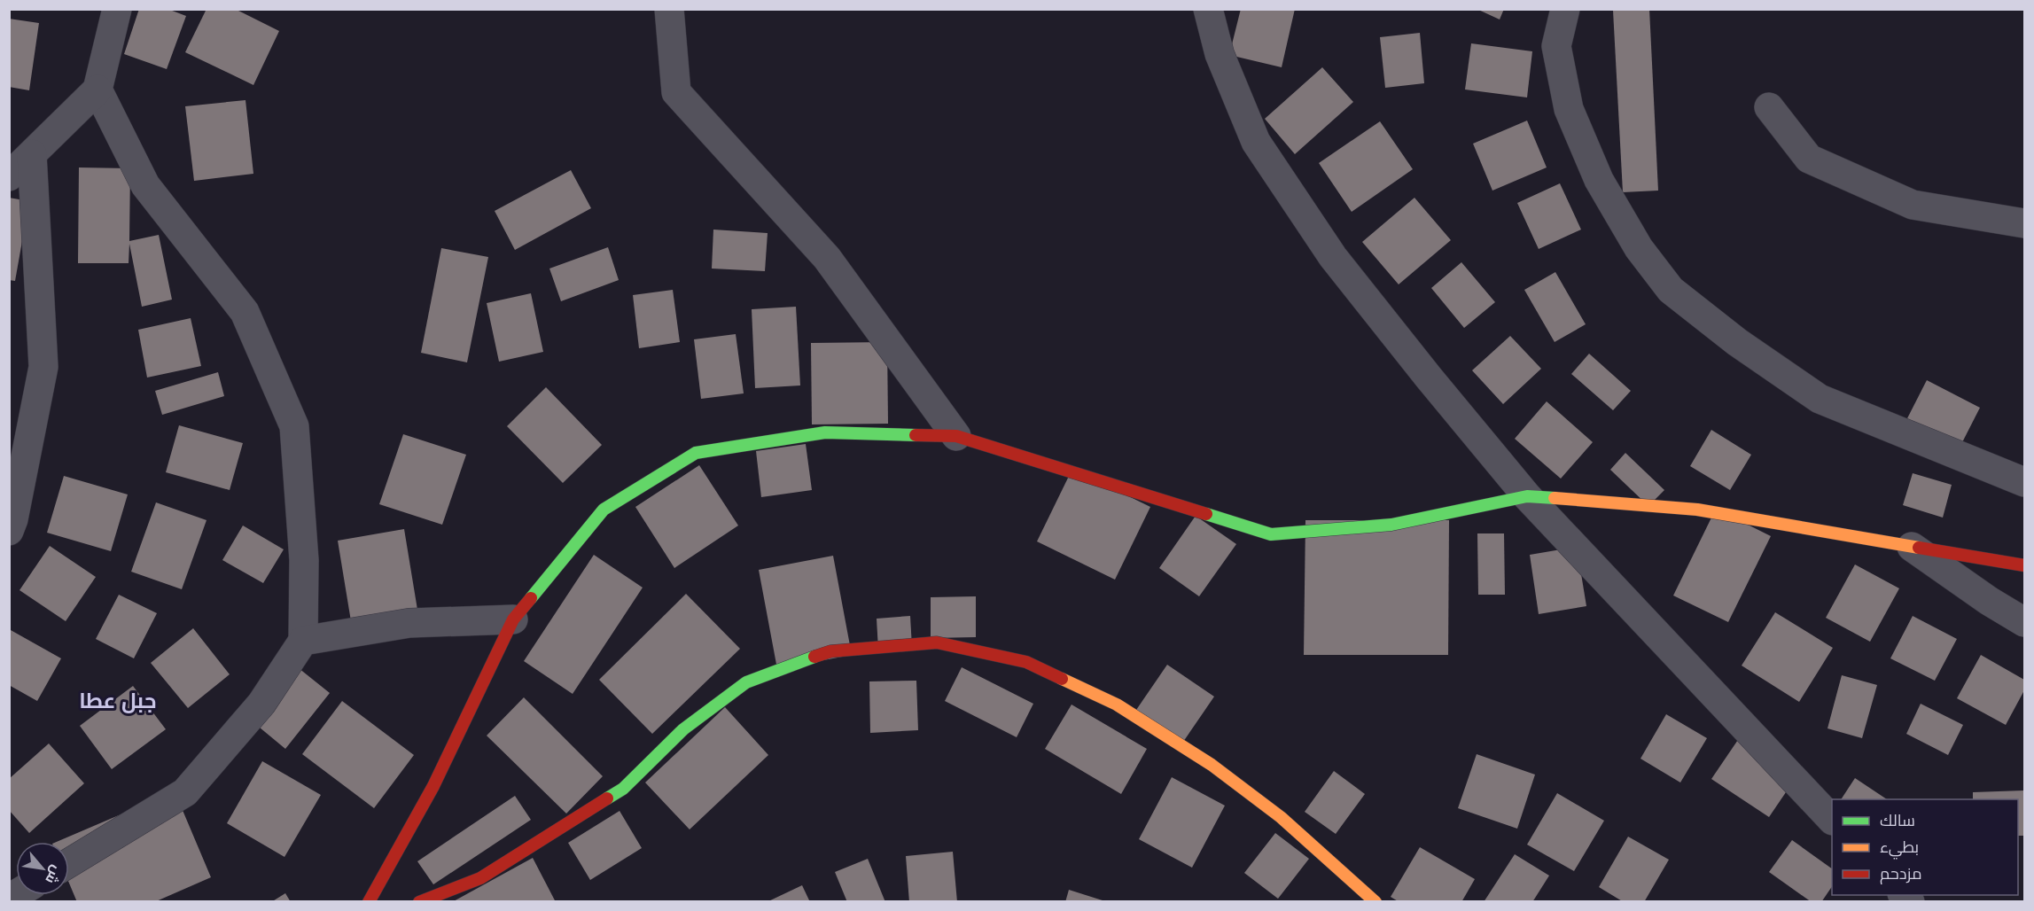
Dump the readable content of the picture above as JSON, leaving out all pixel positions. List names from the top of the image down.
{
  "districts": ["جبل عطا"],
  "legend": ["سالك", "بطيء", "مزدحم"],
  "north": "bottom right"
}
